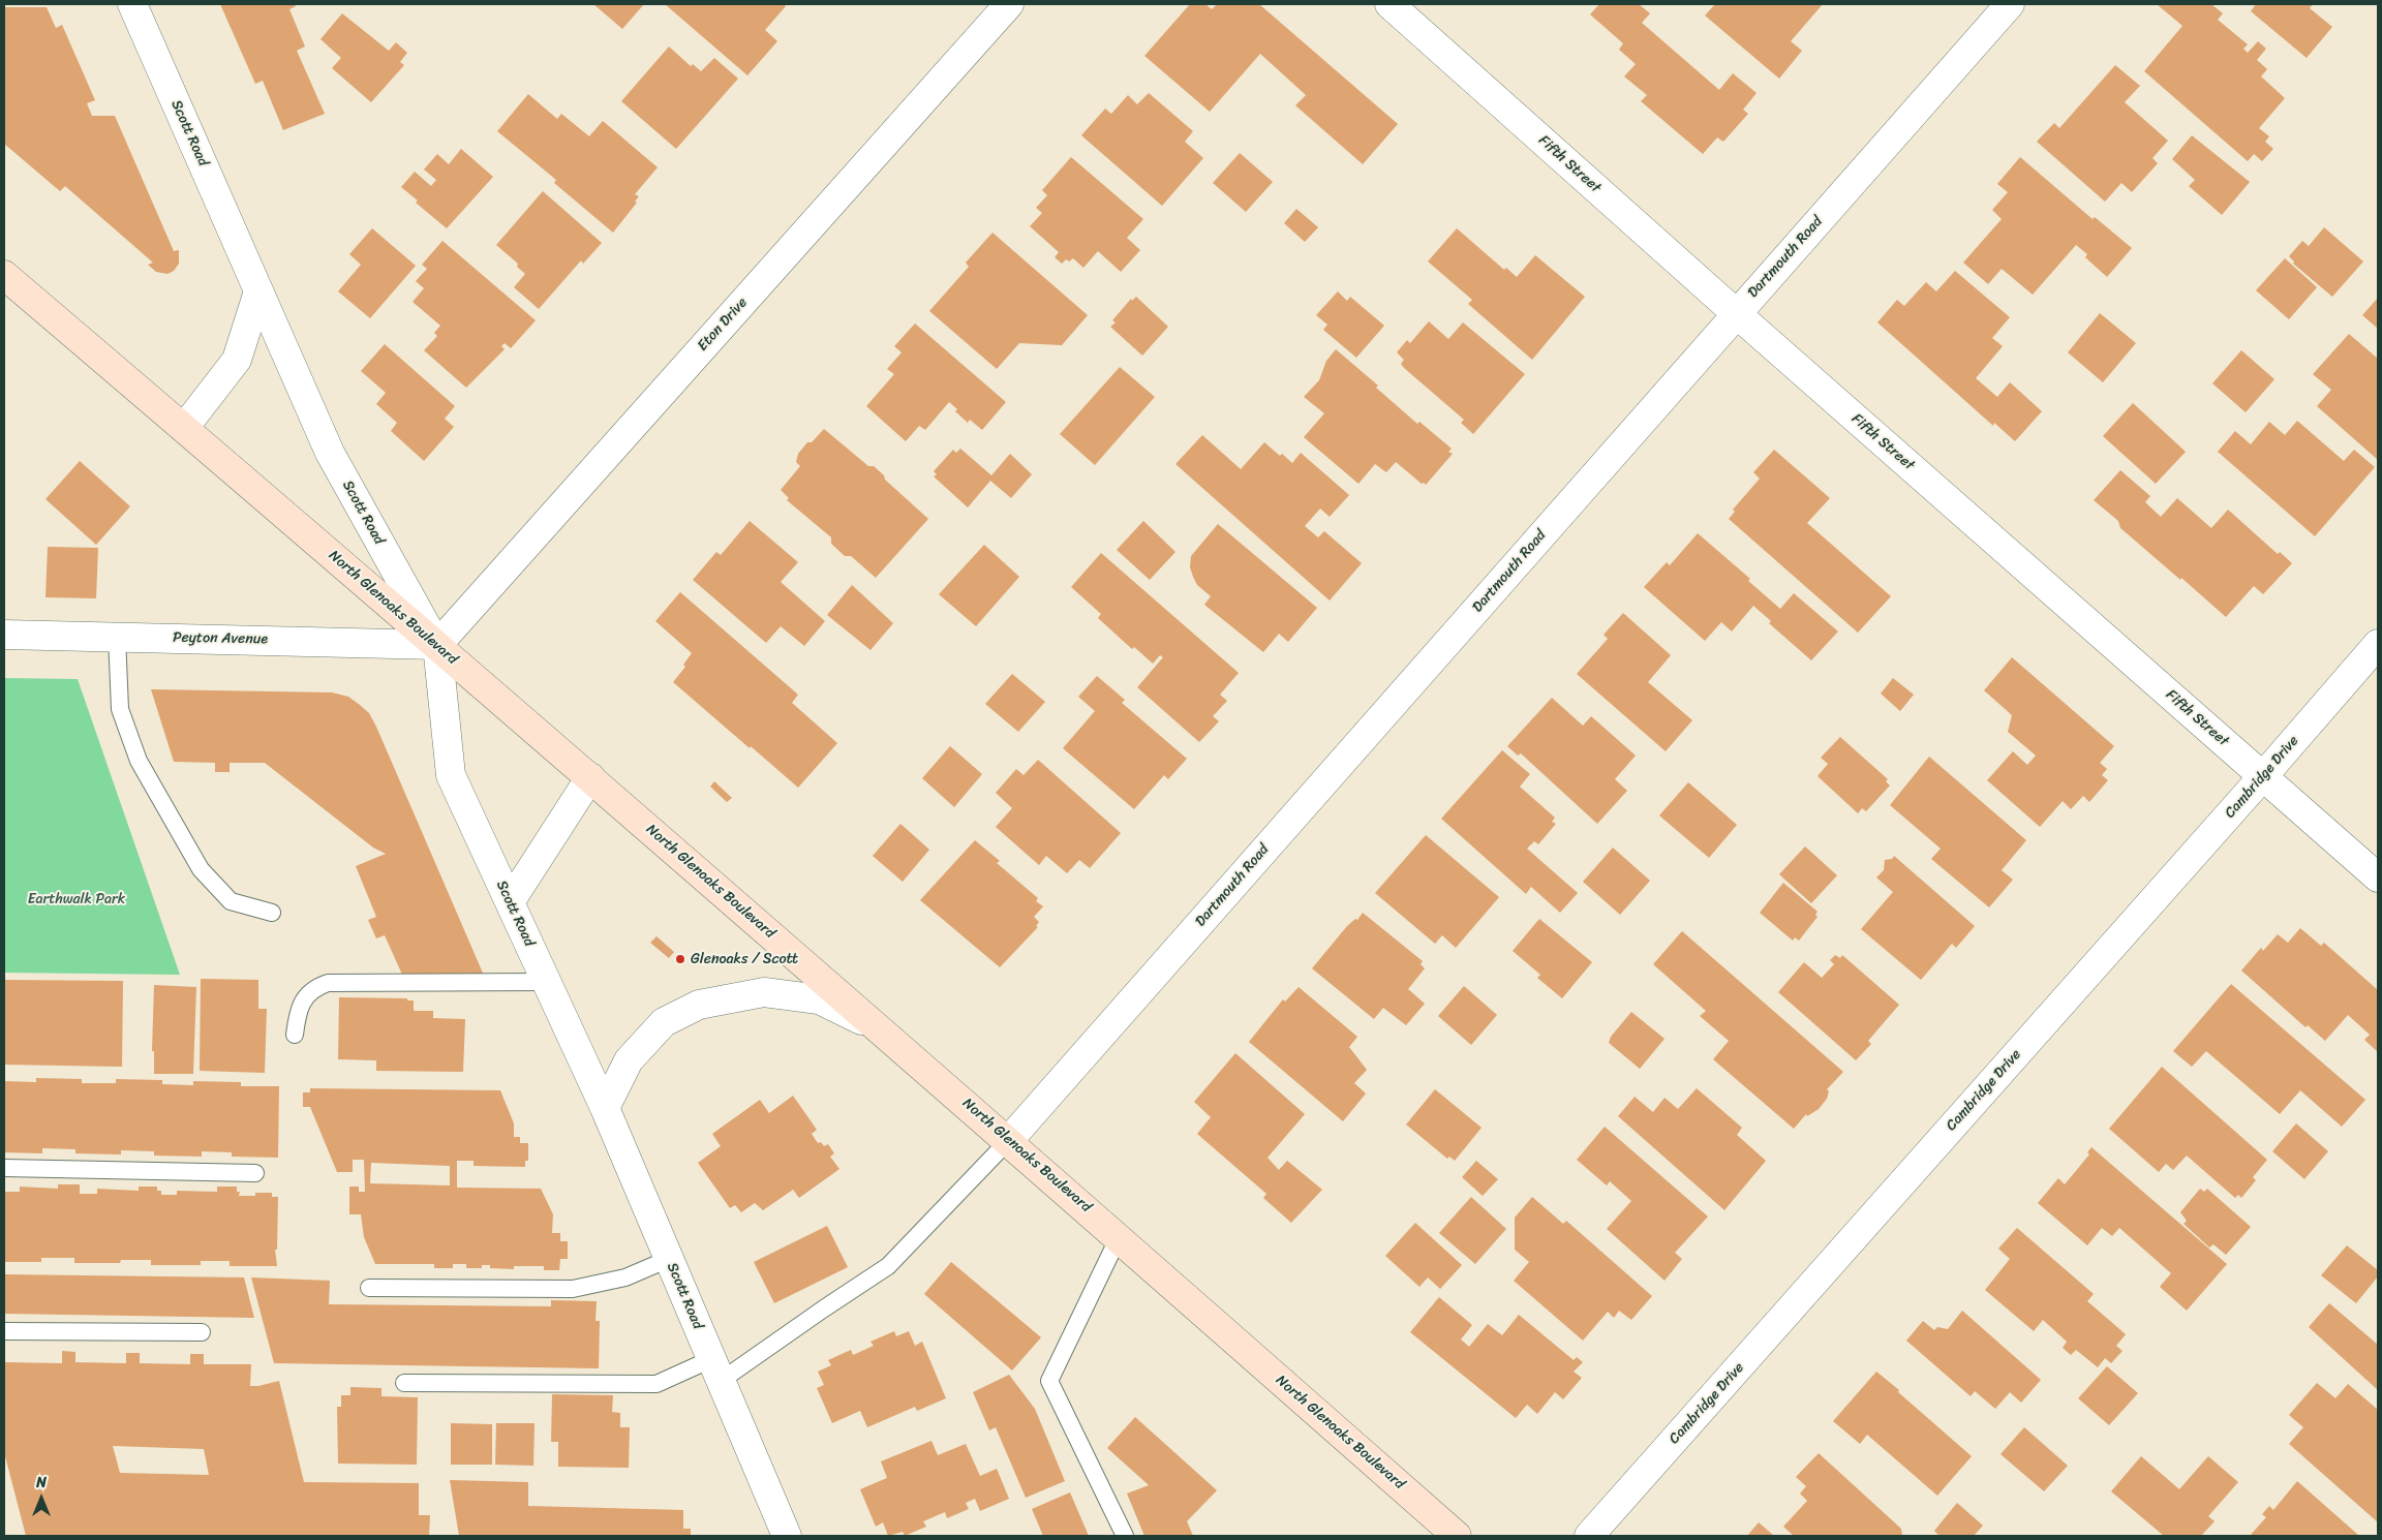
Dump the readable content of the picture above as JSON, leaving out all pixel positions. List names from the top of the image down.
{
  "streets": {
    "main road": ["North Glenoaks Boulevard"],
    "street": [
      "Scott Road",
      "Fifth Street",
      "Dartmouth Road",
      "Eton Drive",
      "Peyton Avenue",
      "Cambridge Drive"
    ]
  },
  "crossings": [
    ["Scott Road", "Eton Drive"],
    ["Scott Road", "North Glenoaks Boulevard"],
    ["Scott Road", "Peyton Avenue"],
    ["Fifth Street", "Dartmouth Road"],
    ["Fifth Street", "Cambridge Drive"],
    ["Dartmouth Road", "North Glenoaks Boulevard"],
    ["Eton Drive", "North Glenoaks Boulevard"],
    ["Eton Drive", "Peyton Avenue"],
    ["North Glenoaks Boulevard", "Peyton Avenue"]
  ],
  "parks": ["Earthwalk Park"],
  "places": ["Glenoaks / Scott"],
  "north": "top"
}
